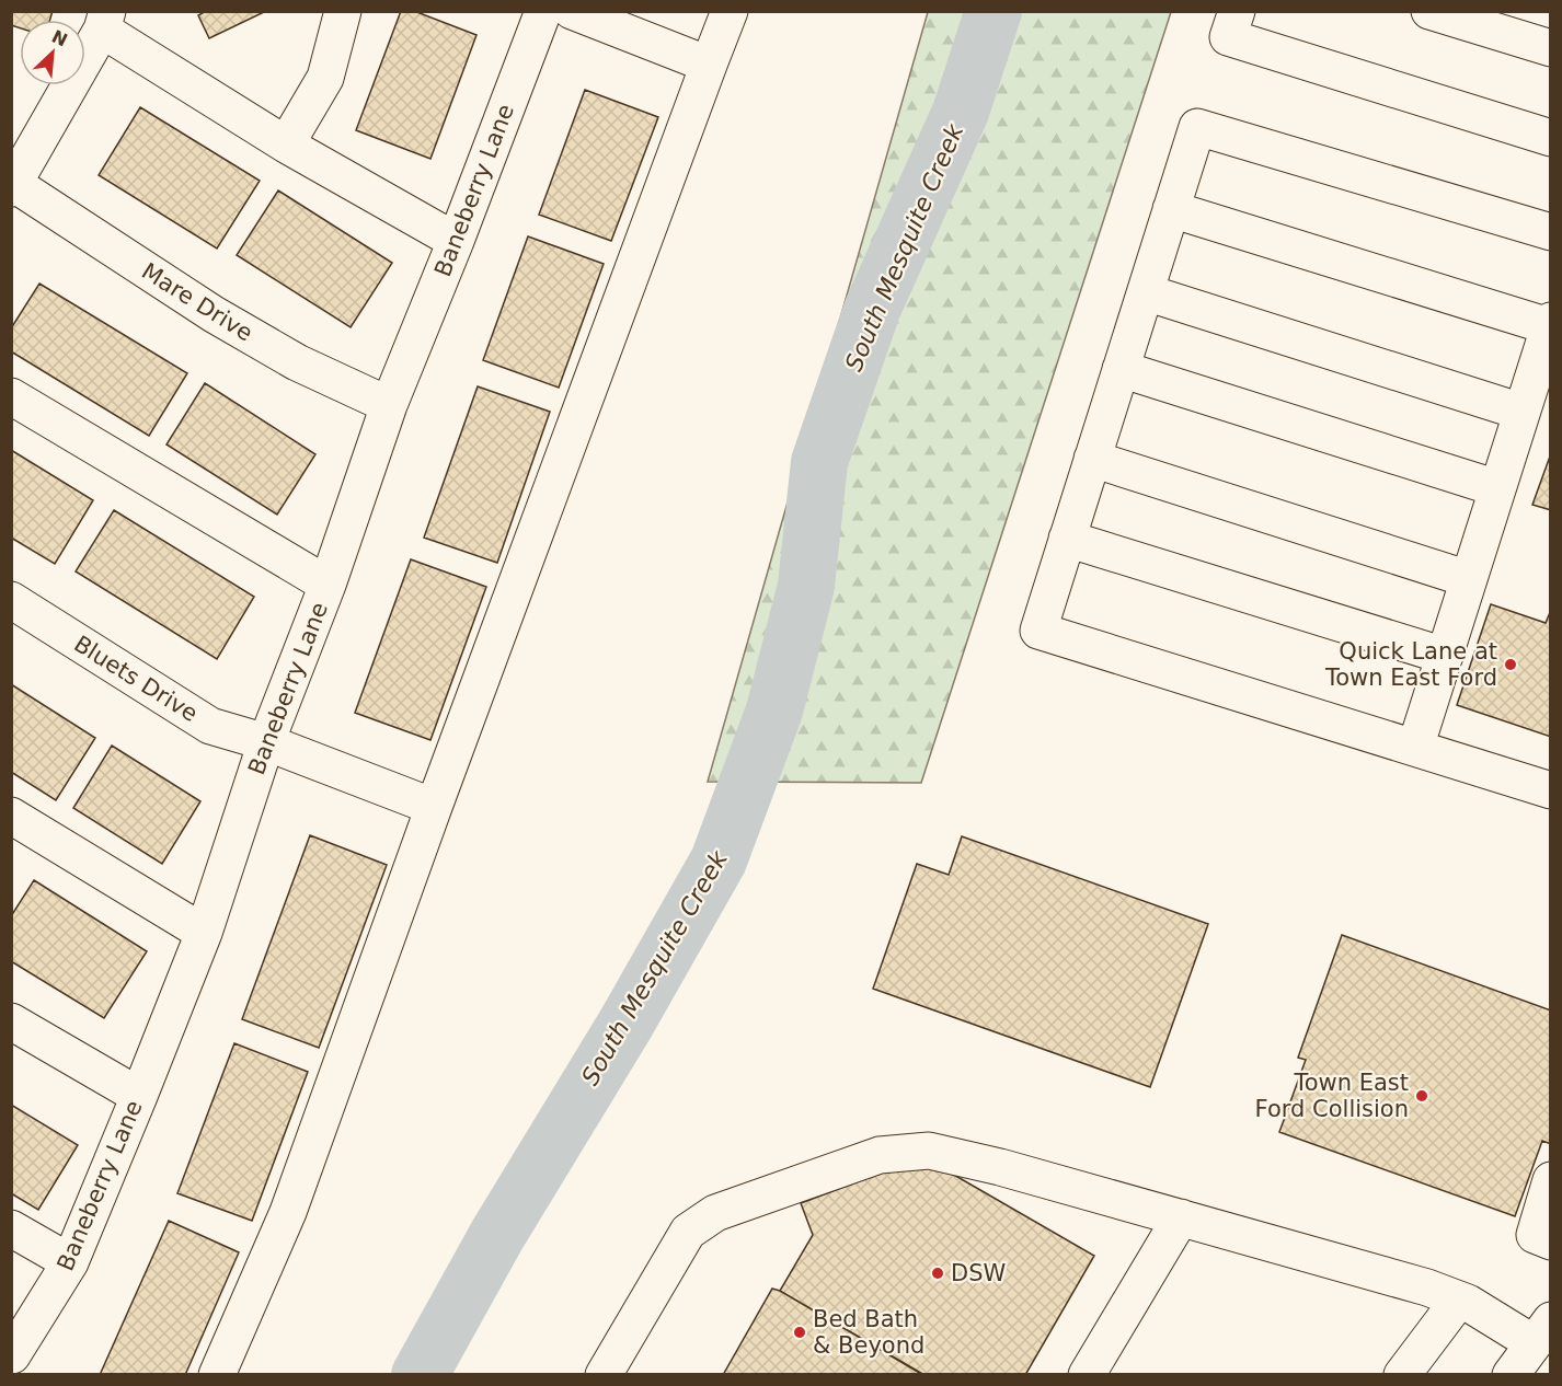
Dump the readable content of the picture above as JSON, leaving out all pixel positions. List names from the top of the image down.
{
  "streets": {
    "street": ["Baneberry Lane", "Mare Drive", "Bluets Drive"]
  },
  "crossings": [
    ["Baneberry Lane", "Mare Drive"],
    ["Baneberry Lane", "Bluets Drive"]
  ],
  "water": ["South Mesquite Creek"],
  "places": [
    "Quick Lane at Town East Ford",
    "Town East Ford Collision",
    "DSW",
    "Bed Bath & Beyond"
  ],
  "north": "top right"
}
